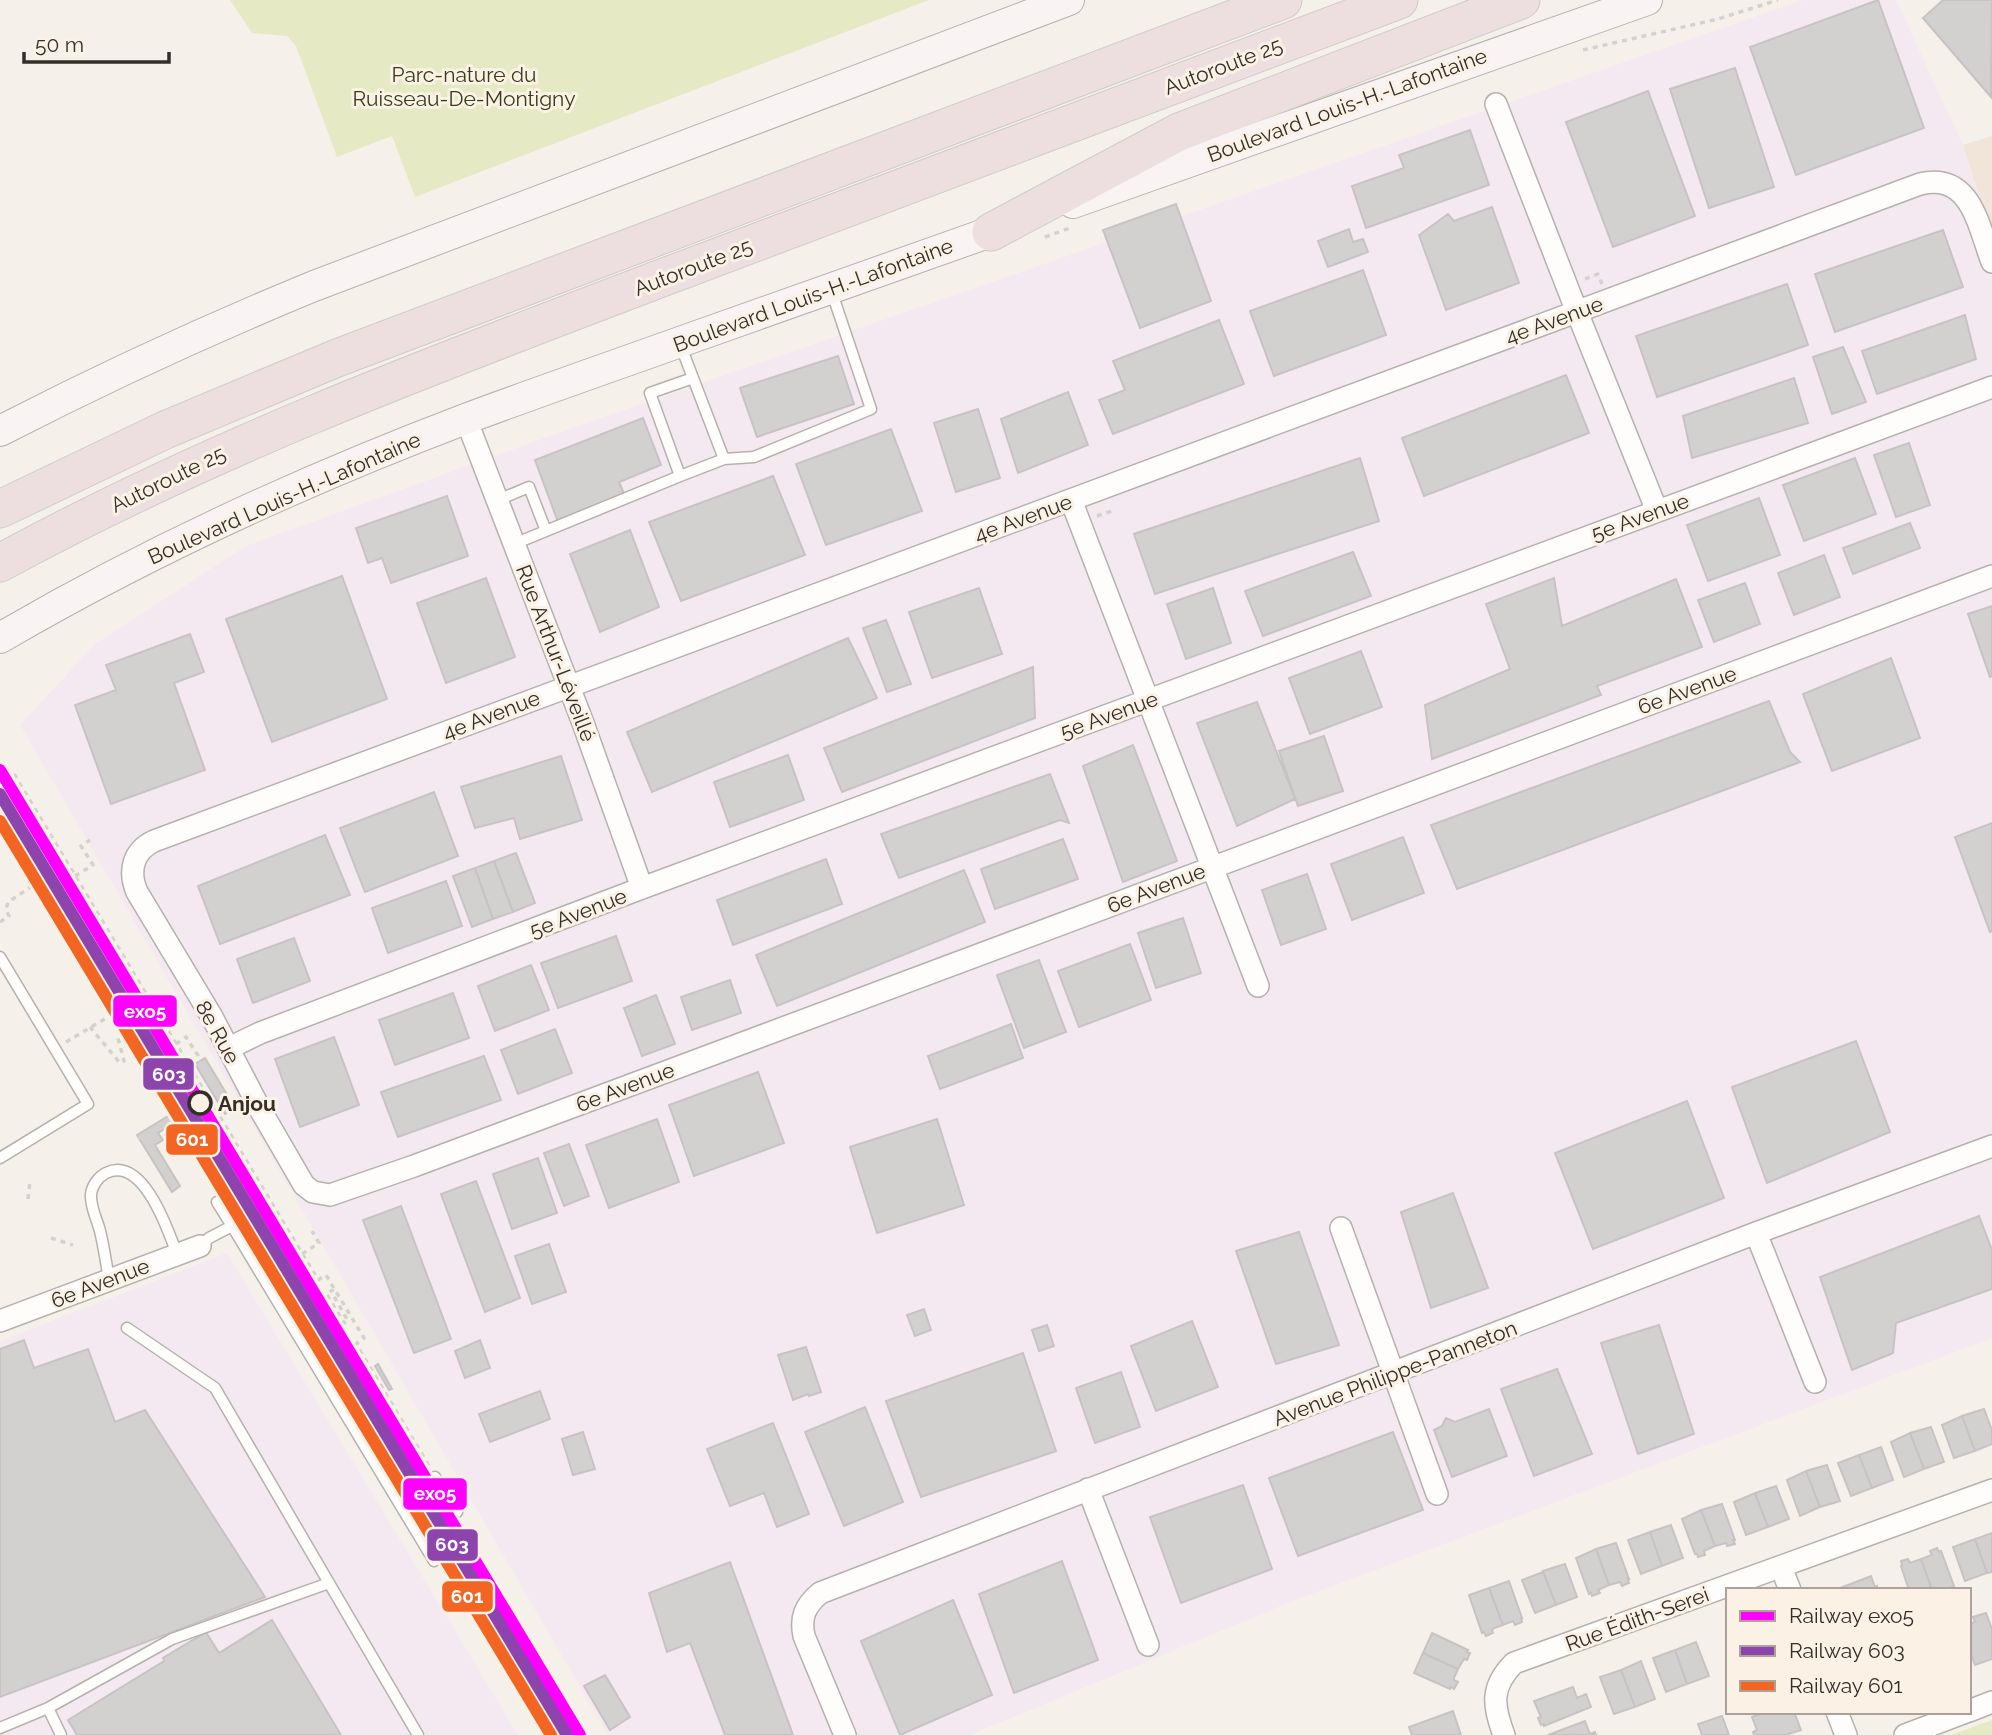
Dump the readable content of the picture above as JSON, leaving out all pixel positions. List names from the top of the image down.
{
  "streets": {
    "highway": ["Autoroute 25"],
    "main road": ["Boulevard Louis-H.-Lafontaine"],
    "street": [
      "4e Avenue",
      "5e Avenue",
      "Rue Arthur-Léveillé",
      "6e Avenue",
      "8e Rue",
      "Avenue Philippe-Panneton",
      "Rue Édith-Serei"
    ]
  },
  "crossings": [
    ["Boulevard Louis-H.-Lafontaine", "Rue Arthur-Léveillé"],
    ["4e Avenue", "Rue Arthur-Léveillé"],
    ["4e Avenue", "8e Rue"],
    ["5e Avenue", "Rue Arthur-Léveillé"],
    ["5e Avenue", "8e Rue"],
    ["6e Avenue", "8e Rue"]
  ],
  "parks": ["Parc-nature du Ruisseau-De-Montigny"],
  "places": ["Anjou"],
  "lines": ["rail line exo5", "rail line 603", "rail line 601"],
  "legend": ["Railway exo5", "Railway 603", "Railway 601"],
  "scale_bar": "50 m"
}
